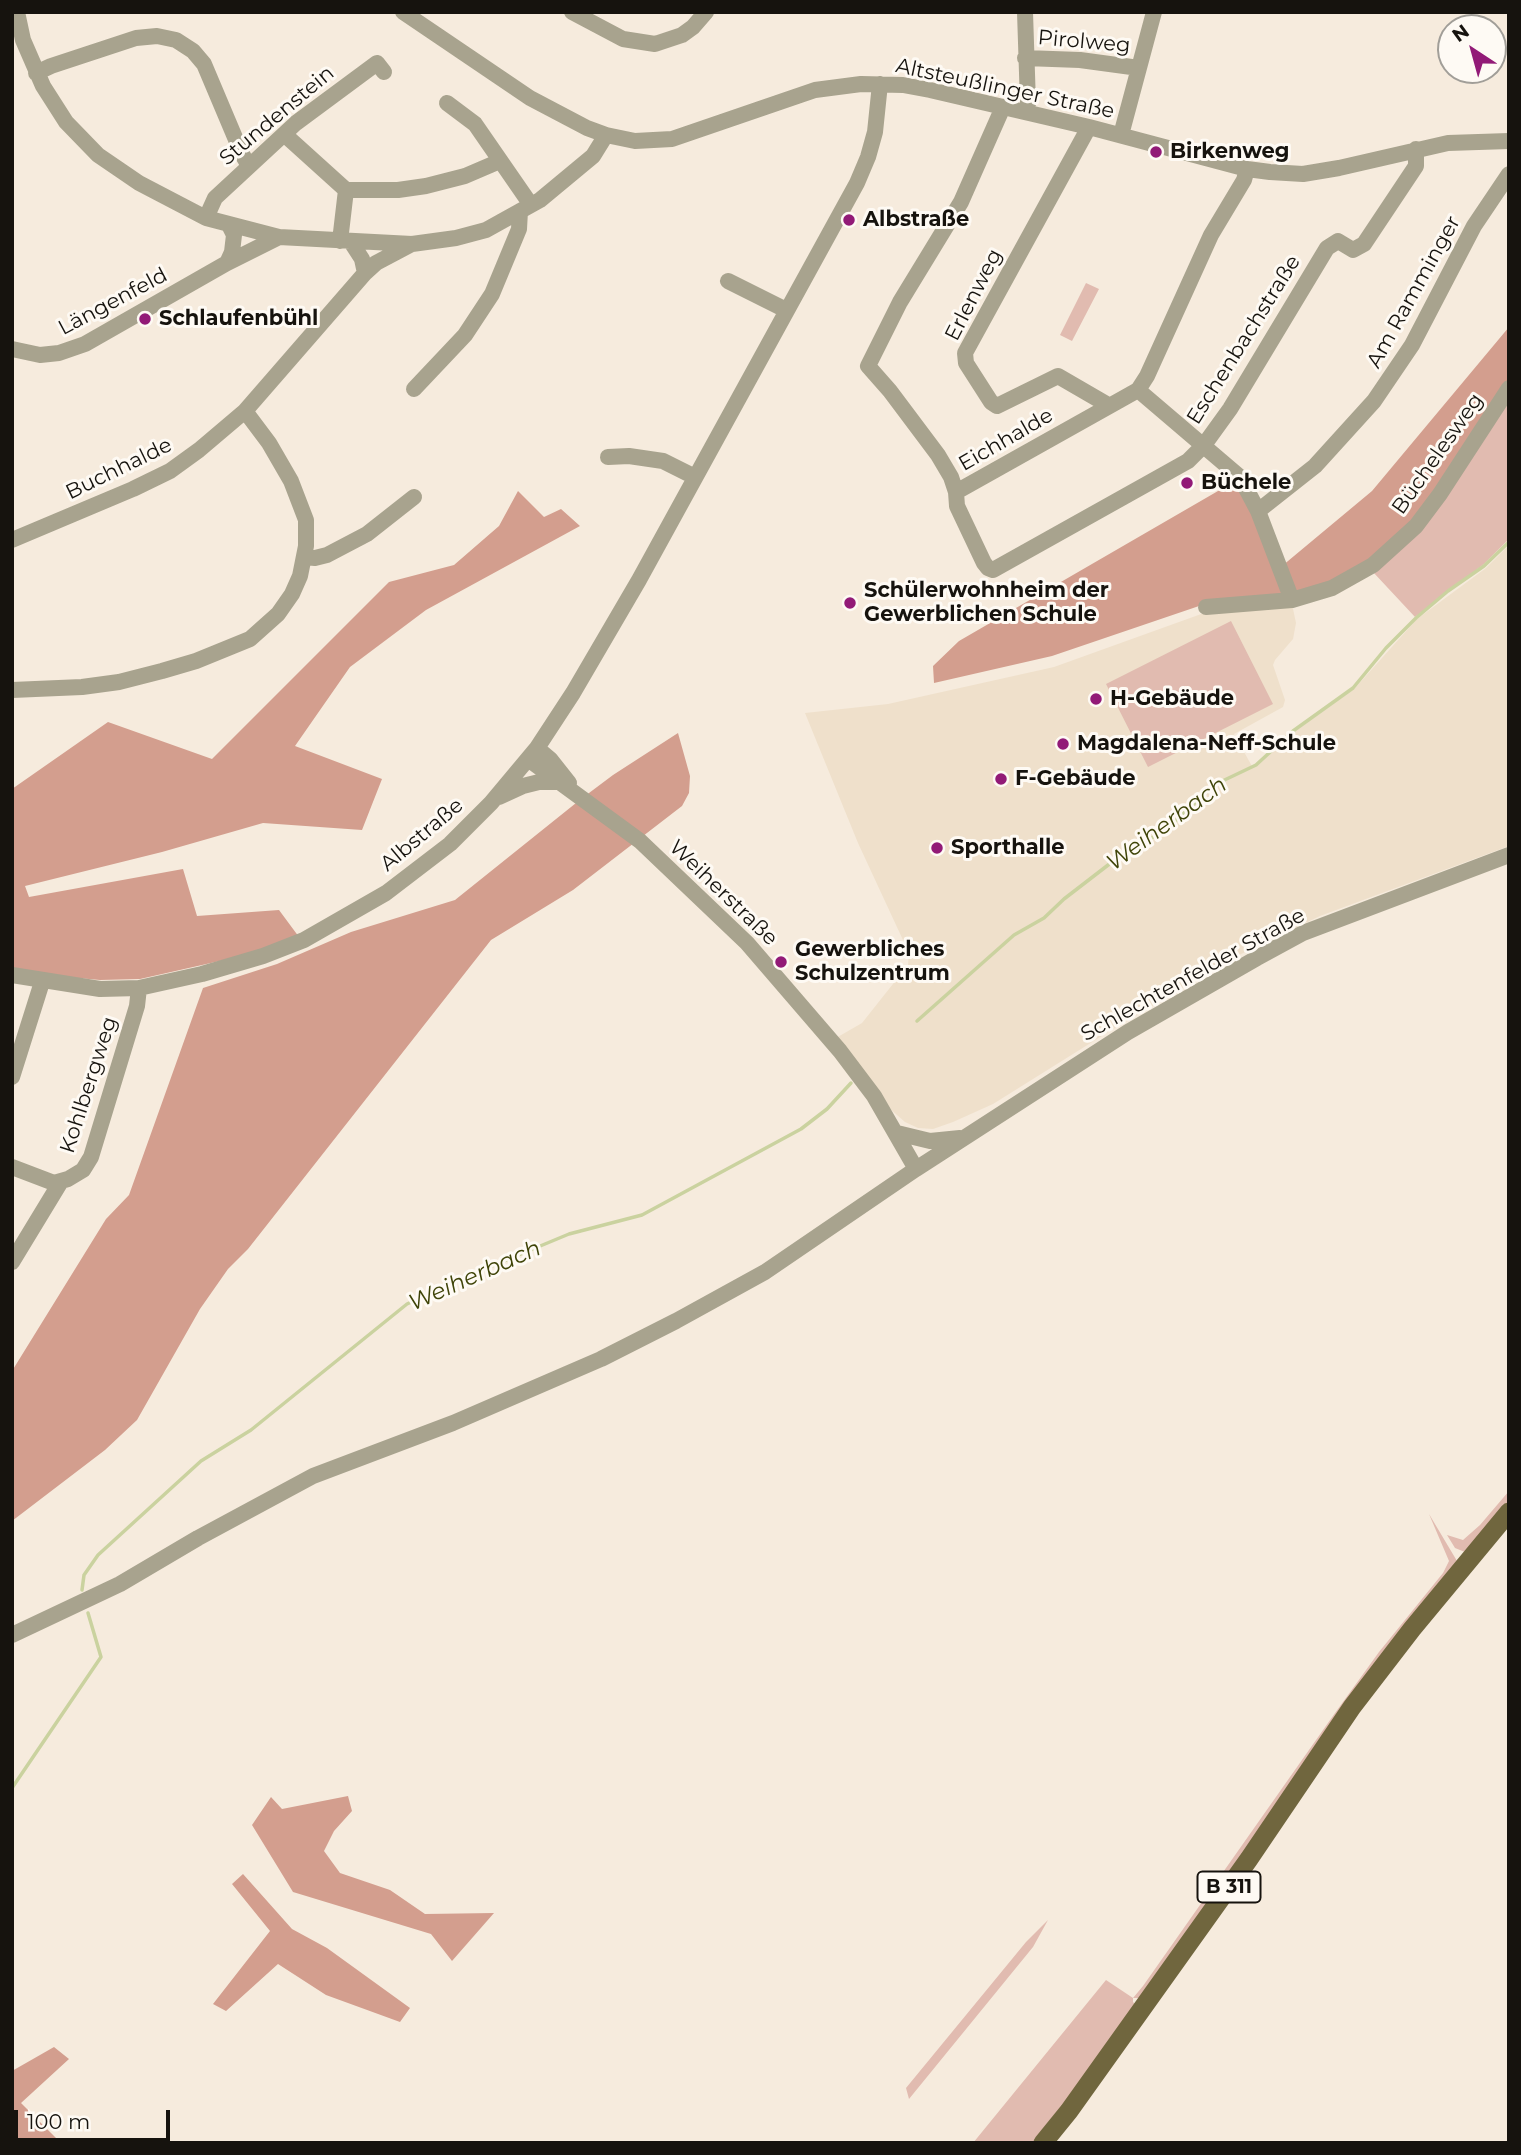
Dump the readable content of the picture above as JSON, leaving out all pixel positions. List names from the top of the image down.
{
  "streets": {
    "main road": ["B 311"],
    "street": [
      "Pirolweg",
      "Altsteußlinger Straße",
      "Stundenstein",
      "Am Ramminger",
      "Erlenweg",
      "Längenfeld",
      "Eschenbachstraße",
      "Eichhalde",
      "Büchelesweg",
      "Buchhalde",
      "Albstraße",
      "Weiherstraße",
      "Schlechtenfelder Straße",
      "Kohlbergweg"
    ]
  },
  "crossings": [
    ["Altsteußlinger Straße", "Erlenweg"],
    ["Altsteußlinger Straße", "Eschenbachstraße"],
    ["Altsteußlinger Straße", "Eichhalde"],
    ["Altsteußlinger Straße", "Albstraße"],
    ["Erlenweg", "Eichhalde"],
    ["Eschenbachstraße", "Eichhalde"],
    ["Albstraße", "Weiherstraße"],
    ["Albstraße", "Kohlbergweg"],
    ["Weiherstraße", "Schlechtenfelder Straße"]
  ],
  "water": ["Weiherbach"],
  "places": [
    "Birkenweg",
    "Albstraße",
    "Schlaufenbühl",
    "Büchele",
    "Schülerwohnheim der Gewerblichen Schule",
    "H-Gebäude",
    "Magdalena-Neff-Schule",
    "F-Gebäude",
    "Sporthalle",
    "Gewerbliches Schulzentrum"
  ],
  "scale_bar": "100 m",
  "north": "top left"
}
